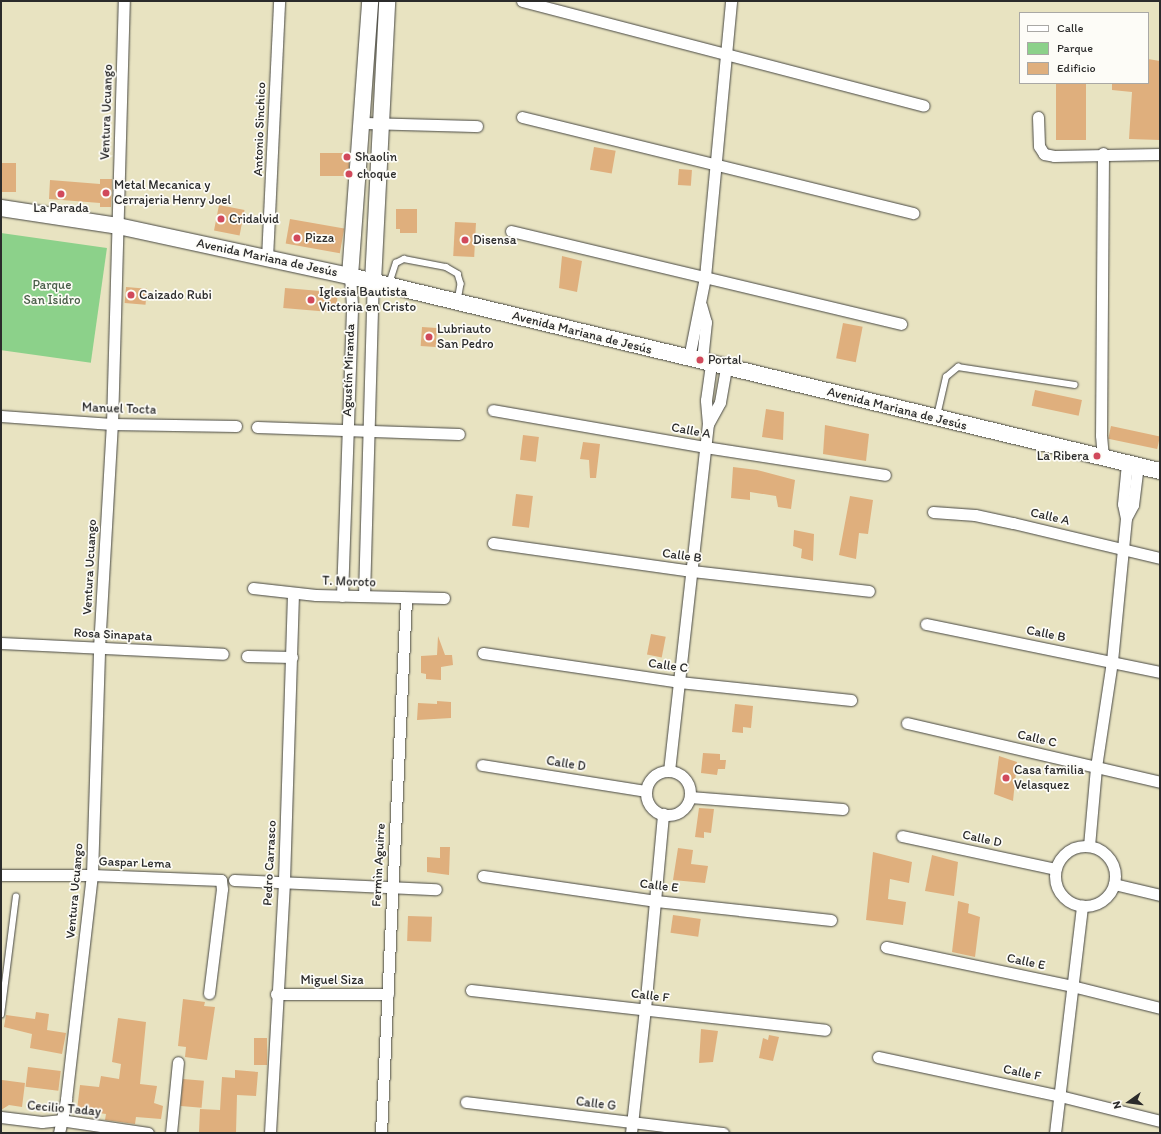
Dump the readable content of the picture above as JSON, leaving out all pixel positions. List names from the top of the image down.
{
  "streets": {
    "street": [
      "Ventura Ucuango",
      "Antonio Sinchico",
      "Avenida Mariana de Jesús",
      "Agustín Miranda",
      "Manuel Tocta",
      "Calle A",
      "Calle B",
      "T. Moroto",
      "Rosa Sinapata",
      "Calle C",
      "Calle D",
      "Gaspar Lema",
      "Pedro Carrasco",
      "Fermìn Aguirre",
      "Calle E",
      "Miguel Siza",
      "Calle F",
      "Calle G",
      "Cecilio Taday"
    ]
  },
  "crossings": [
    ["Ventura Ucuango", "Avenida Mariana de Jesús"],
    ["Ventura Ucuango", "Manuel Tocta"],
    ["Ventura Ucuango", "Rosa Sinapata"],
    ["Ventura Ucuango", "Gaspar Lema"],
    ["Ventura Ucuango", "Cecilio Taday"],
    ["Antonio Sinchico", "Avenida Mariana de Jesús"],
    ["Avenida Mariana de Jesús", "Agustín Miranda"],
    ["Agustín Miranda", "T. Moroto"],
    ["T. Moroto", "Pedro Carrasco"],
    ["T. Moroto", "Fermìn Aguirre"],
    ["Pedro Carrasco", "Miguel Siza"],
    ["Fermìn Aguirre", "Miguel Siza"]
  ],
  "parks": ["Parque San Isidro"],
  "places": [
    "Shaolin",
    "choque",
    "Metal Mecanica y Cerrajeria Henry Joel",
    "La Parada",
    "Cridalvid",
    "Pizza",
    "Disensa",
    "Caizado Rubi",
    "Iglesia Bautista Victoria en Cristo",
    "Lubriauto San Pedro",
    "Portal",
    "La Ribera",
    "Casa familia Velasquez"
  ],
  "legend": ["Calle", "Parque", "Edificio"],
  "north": "left"
}
